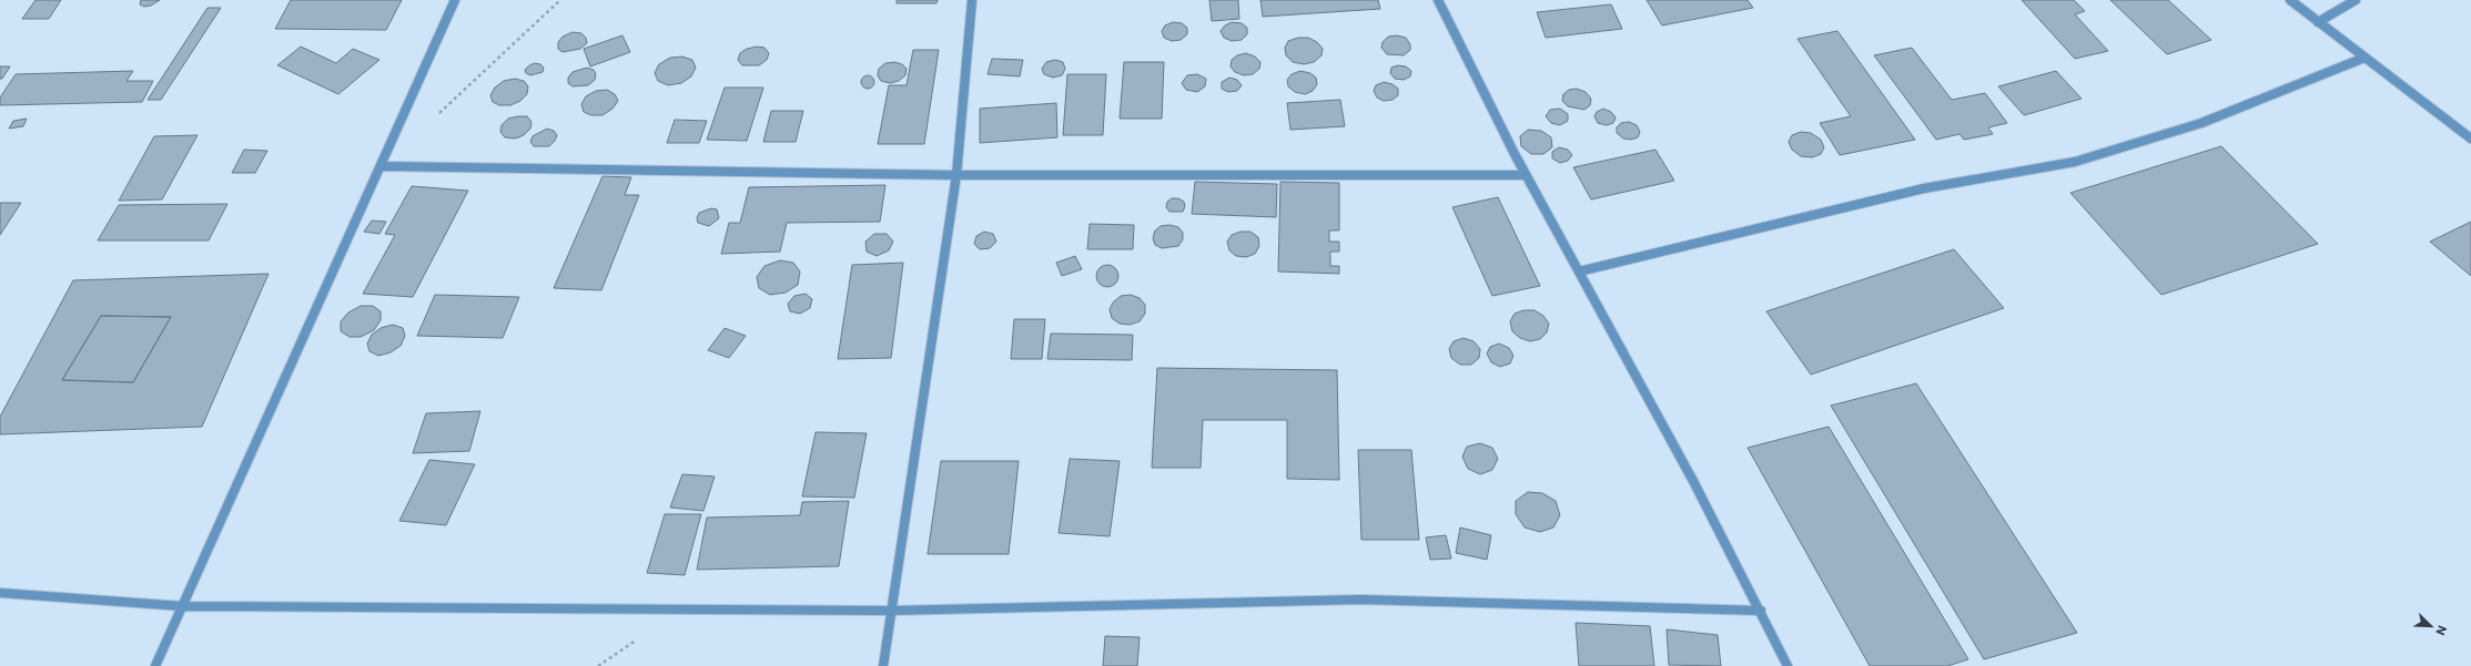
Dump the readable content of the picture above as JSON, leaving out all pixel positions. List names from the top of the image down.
{
  "north": "bottom right"
}
